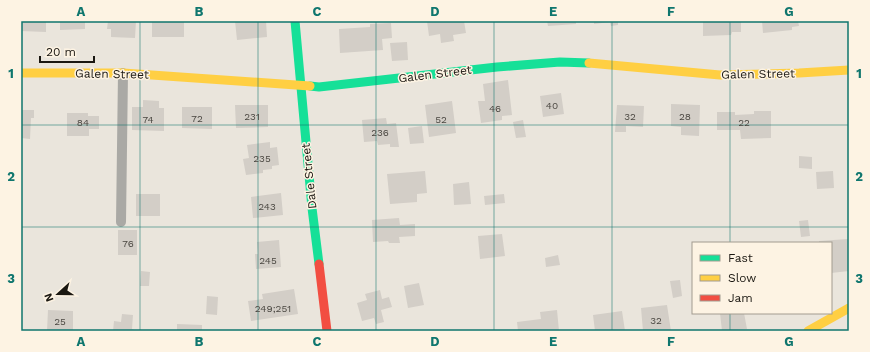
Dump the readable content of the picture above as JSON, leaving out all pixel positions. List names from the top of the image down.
{
  "streets": {
    "street": ["Galen Street", "Dale Street"]
  },
  "crossings": [
    ["Galen Street", "Dale Street"]
  ],
  "house_numbers": [
    "40",
    "46",
    "231",
    "32",
    "28",
    "72",
    "74",
    "52",
    "84",
    "22",
    "236",
    "235",
    "243",
    "76",
    "245",
    "249;251",
    "32",
    "25"
  ],
  "legend": ["Fast", "Slow", "Jam"],
  "scale_bar": "20 m",
  "north": "left",
  "grid": {
    "columns": [
      "A",
      "B",
      "C",
      "D",
      "E",
      "F",
      "G"
    ],
    "rows": ["1", "2", "3"]
  }
}
